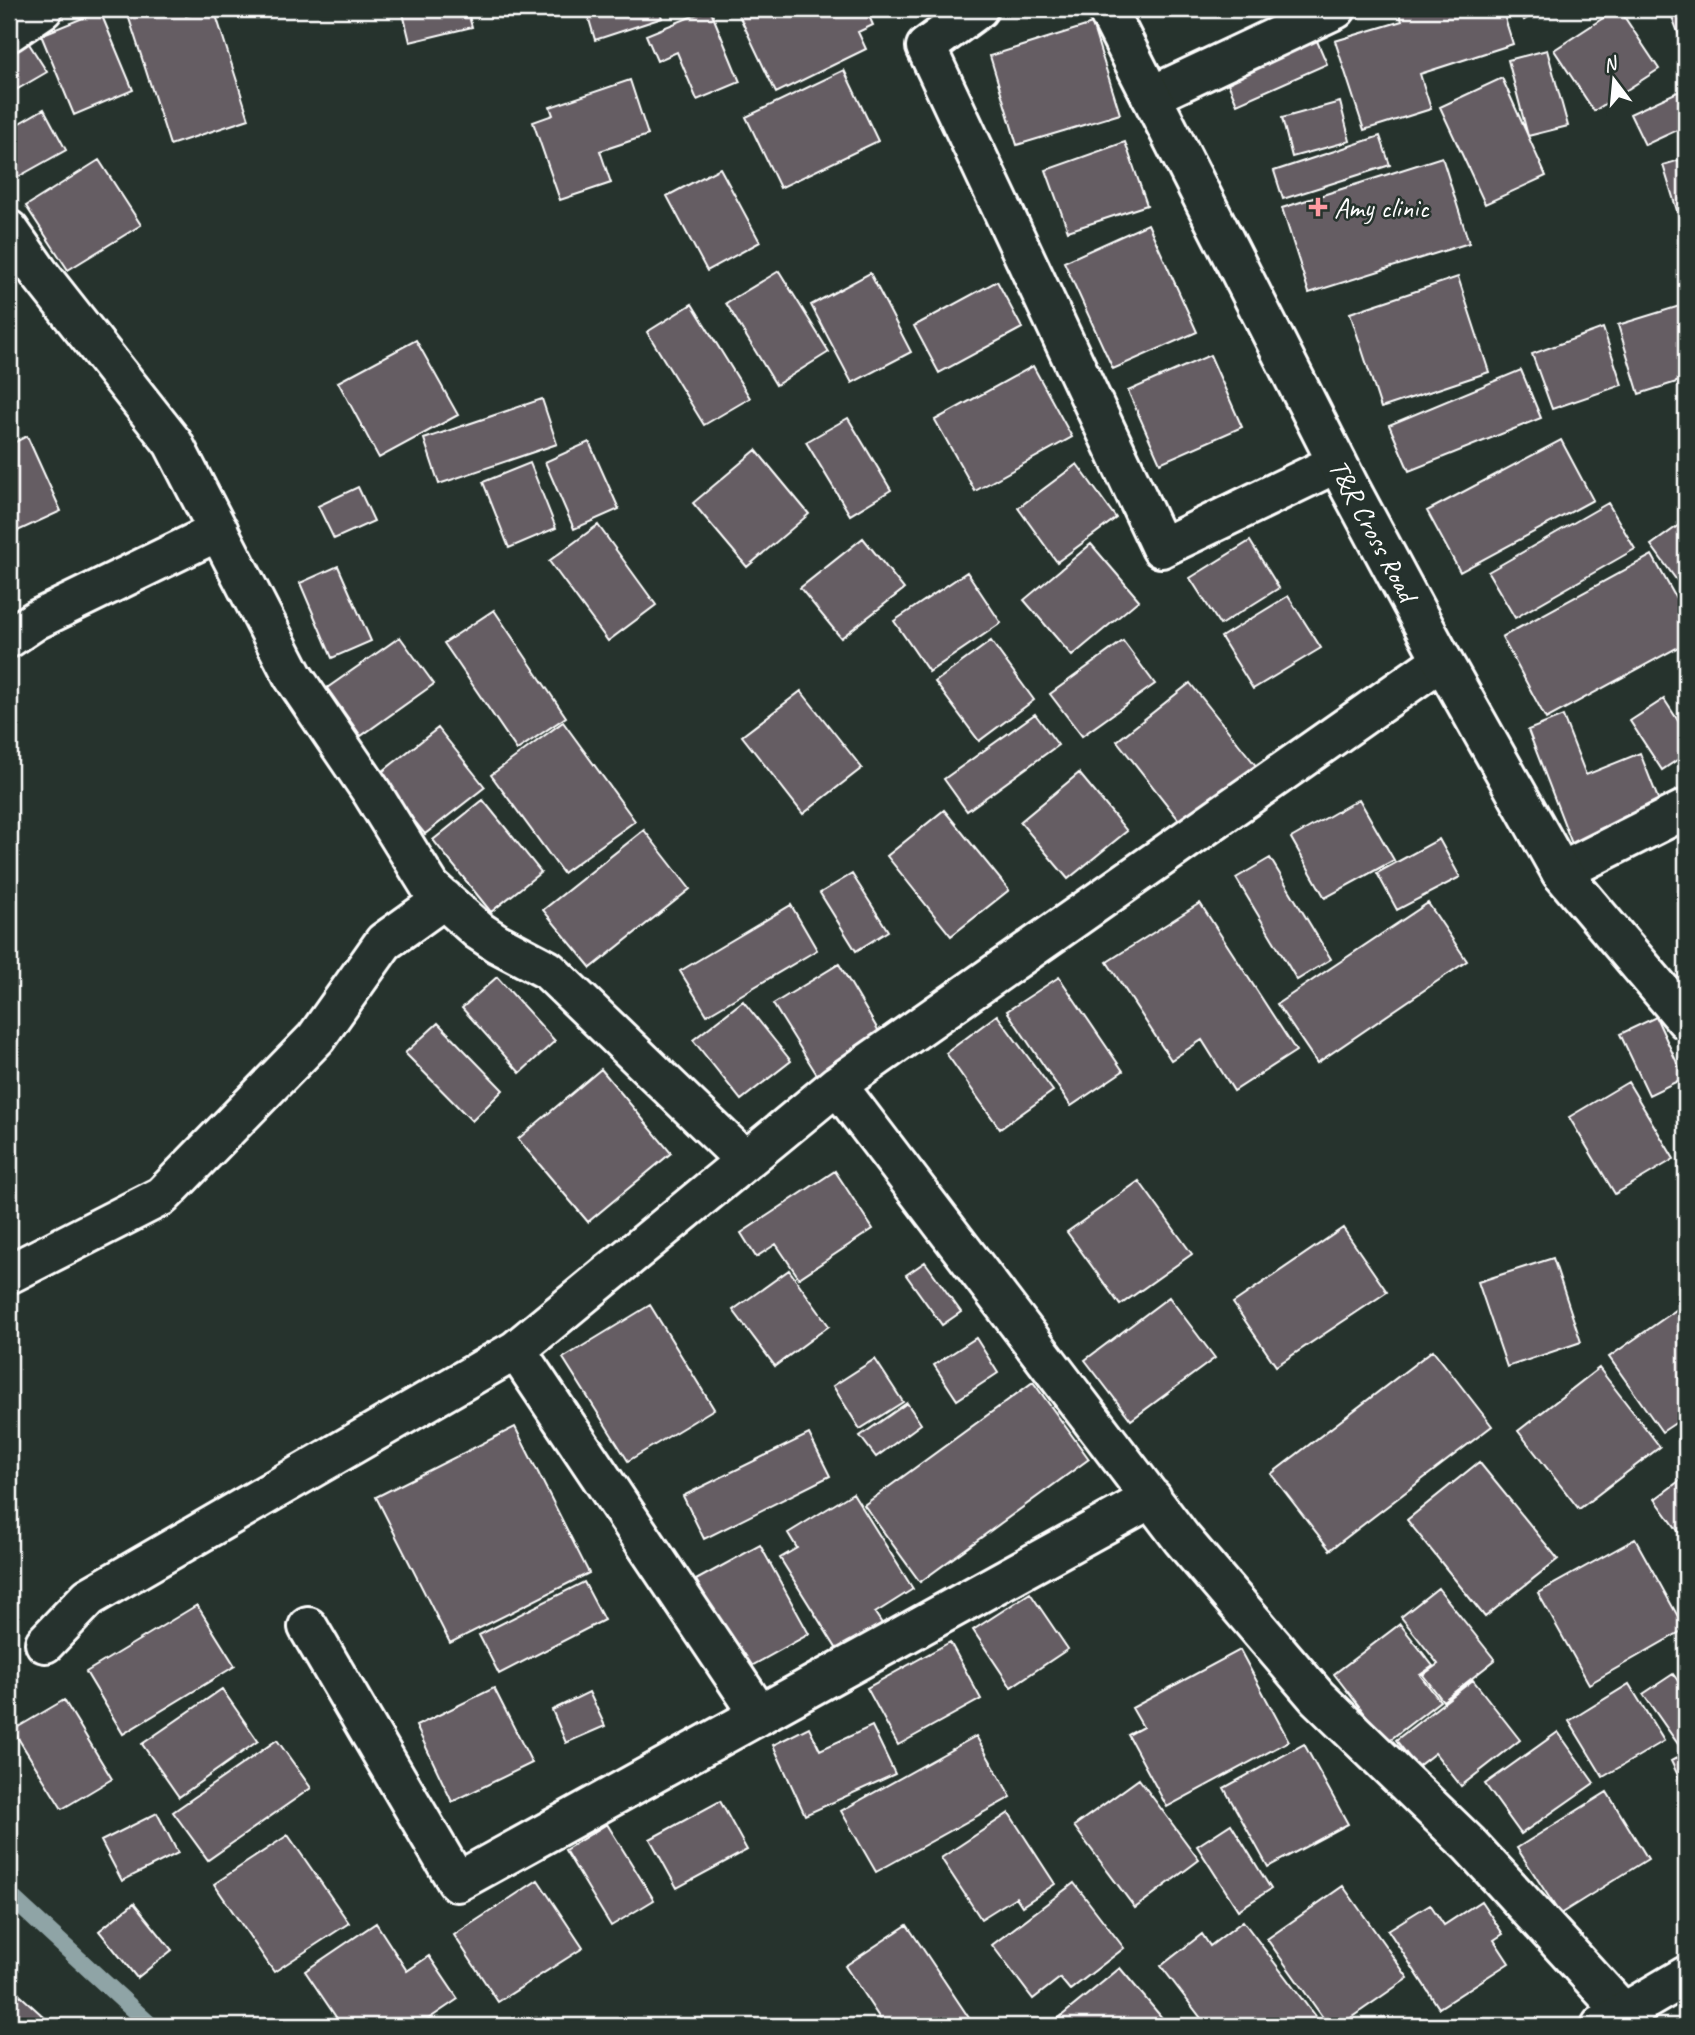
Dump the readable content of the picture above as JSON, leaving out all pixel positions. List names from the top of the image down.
{
  "streets": {
    "street": ["T&R Cross Road"]
  },
  "places": {
    "health": ["Amy clinic"]
  },
  "north": "top"
}
